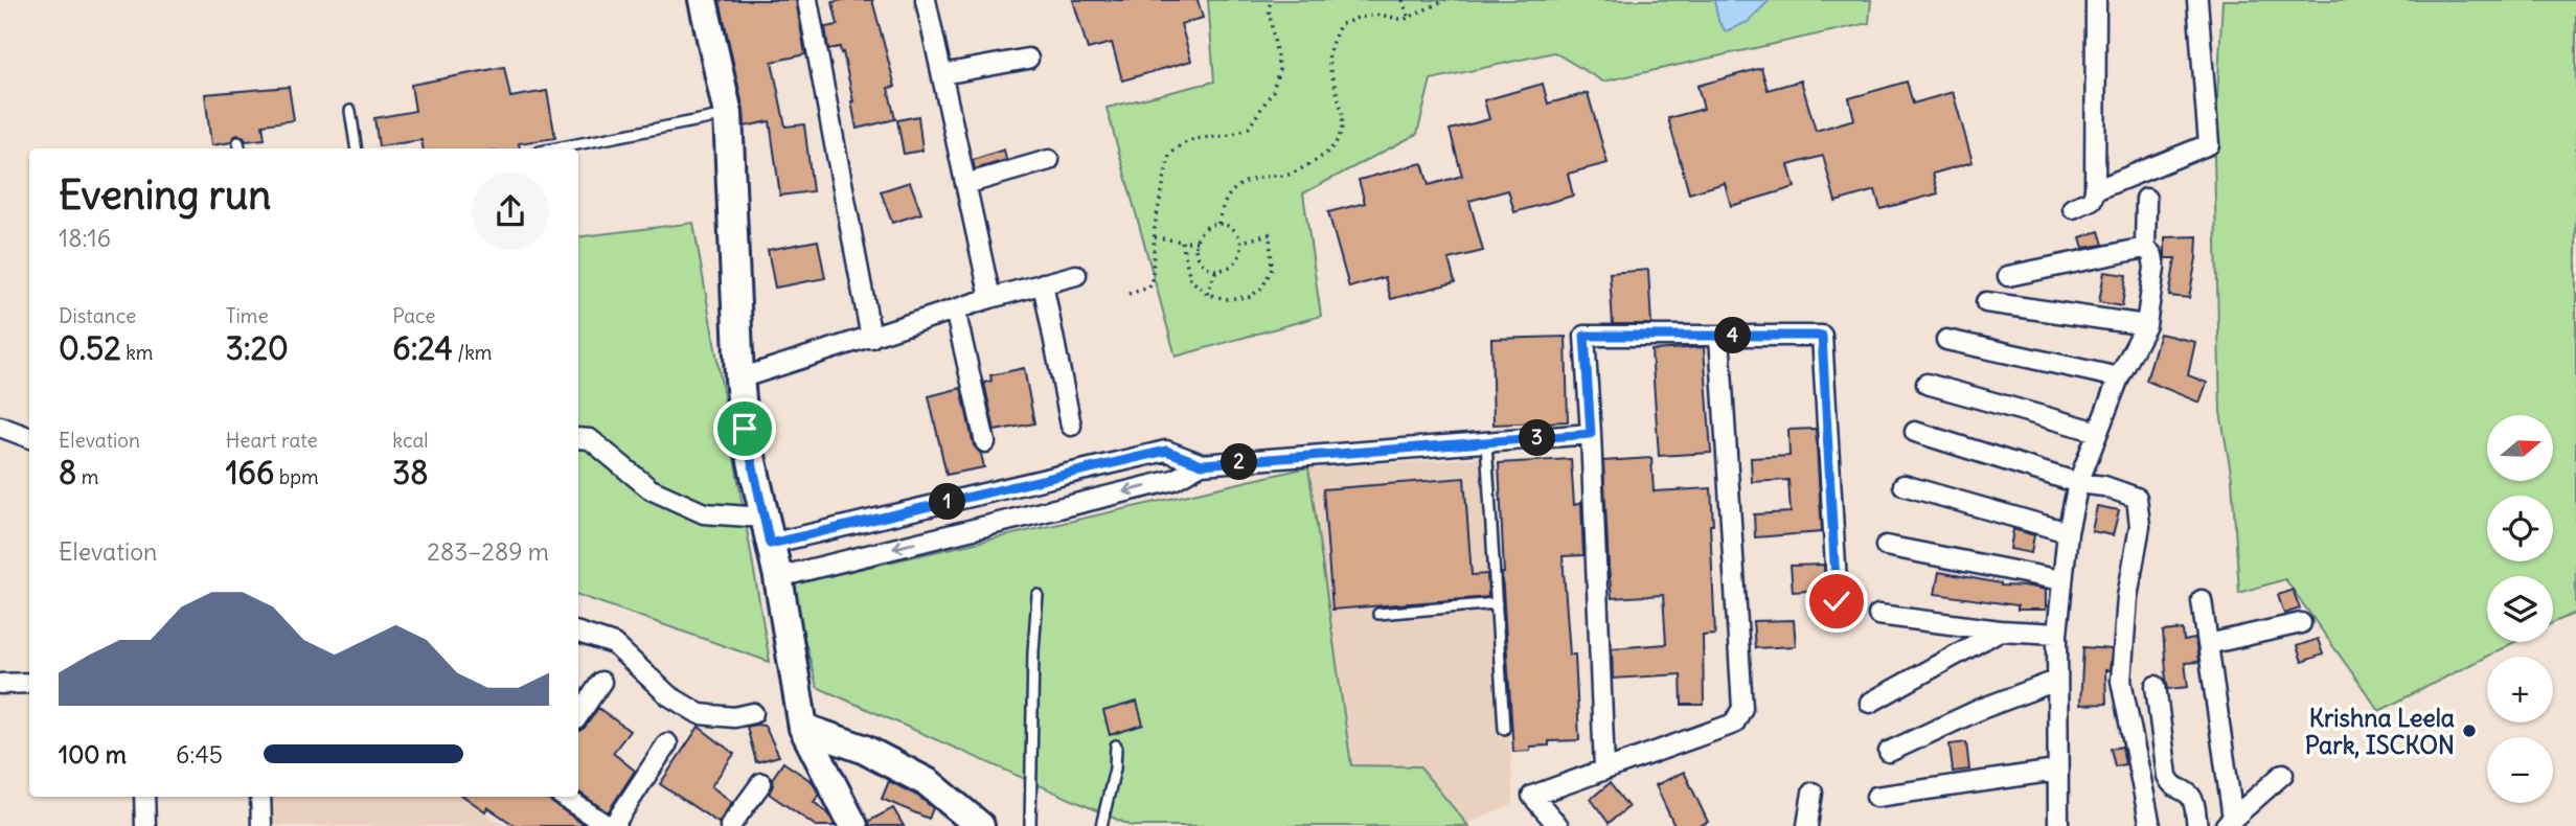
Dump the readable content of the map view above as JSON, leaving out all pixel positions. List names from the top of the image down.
{
  "places": ["Krishna Leela Park, ISCKON"],
  "north": "right",
  "page": {
    "heading": ["Evening run", "18:16"],
    "stats": [
      ["Distance", "0.52 km"],
      ["Time", "3:20"],
      ["Pace", "6:24 /km"],
      ["Elevation", "8 m"],
      ["Heart rate", "166 bpm"],
      ["kcal", "38"]
    ],
    "pins": [
      "4",
      "3",
      "2",
      "1"
    ],
    "map_buttons": ["+", "−"],
    "chart": ["Elevation", "283–289 m"],
    "list": [
      {
        "name": "100 m",
        "note": "6:45"
      }
    ]
  }
}
